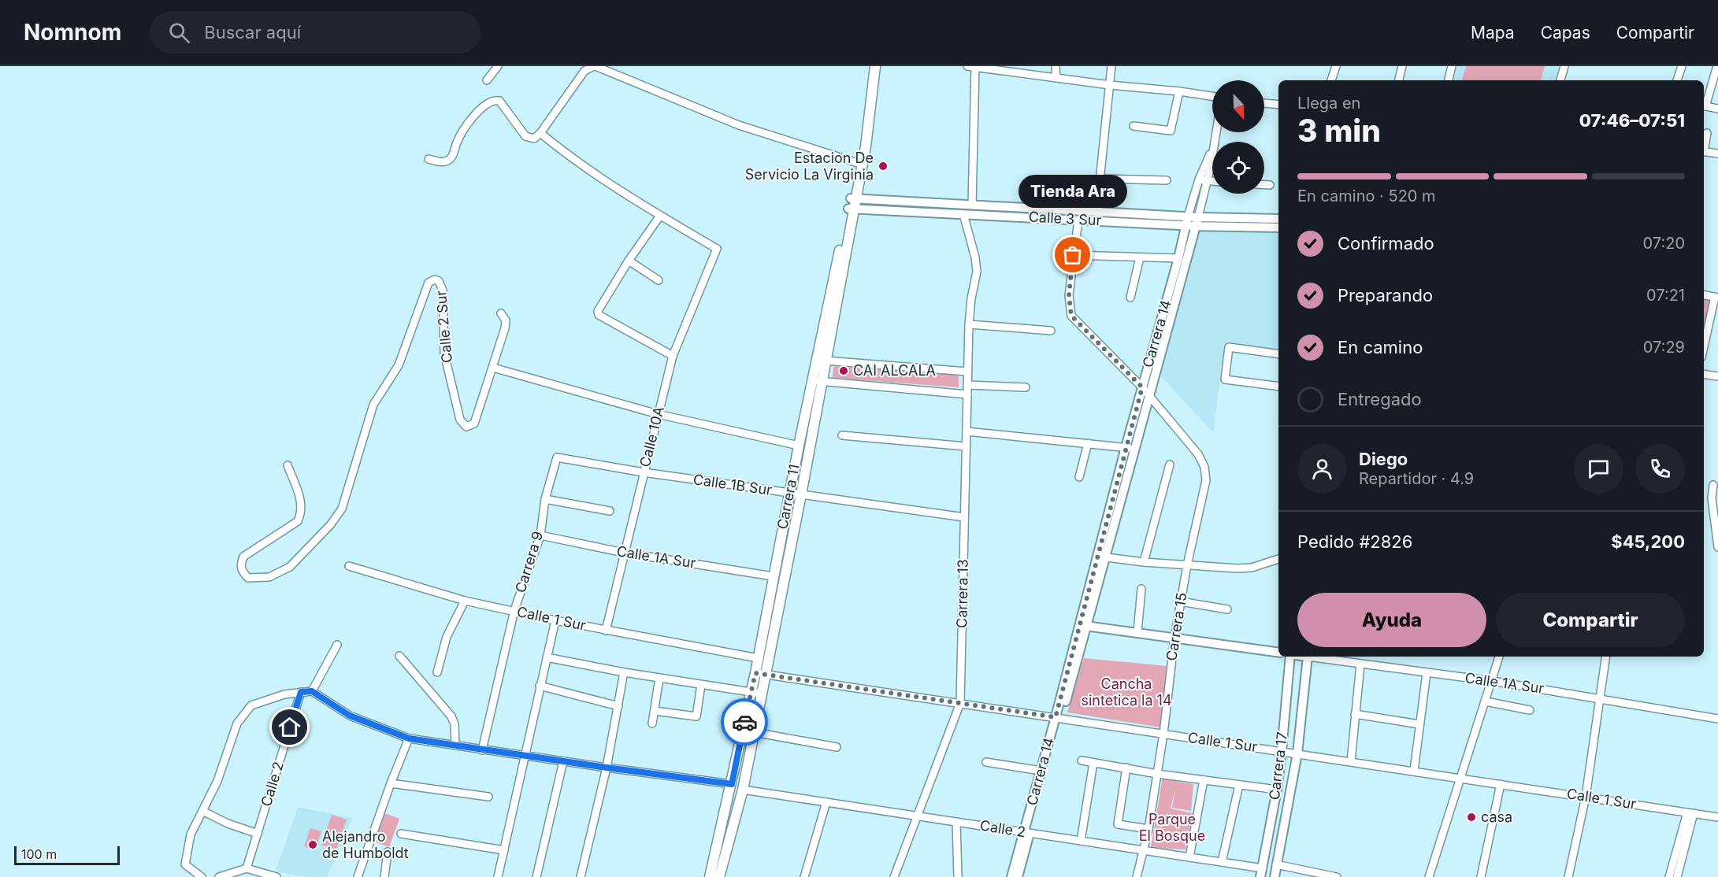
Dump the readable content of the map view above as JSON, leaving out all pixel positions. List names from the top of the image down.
{
  "streets": {
    "main road": ["Carrera 11"],
    "street": [
      "Calle 3 Sur",
      "Calle 2 Sur",
      "Carrera 14",
      "Calle 10A",
      "Calle 1B Sur",
      "Calle 1A Sur",
      "Carrera 9",
      "Carrera 13",
      "Calle 1 Sur",
      "Carrera 15",
      "Carrera 17",
      "Calle 2"
    ]
  },
  "crossings": [
    ["Calle 3 Sur", "Carrera 14"],
    ["Calle 3 Sur", "Carrera 11"],
    ["Calle 3 Sur", "Carrera 13"],
    ["Calle 3 Sur", "Carrera 15"],
    ["Carrera 14", "Calle 1 Sur"],
    ["Carrera 14", "Carrera 15"],
    ["Carrera 14", "Calle 2"],
    ["Calle 10A", "Calle 1B Sur"],
    ["Calle 10A", "Calle 1A Sur"],
    ["Calle 10A", "Calle 1 Sur"],
    ["Calle 1B Sur", "Carrera 11"],
    ["Calle 1B Sur", "Carrera 9"],
    ["Calle 1B Sur", "Carrera 13"],
    ["Carrera 11", "Calle 1A Sur"],
    ["Carrera 11", "Calle 1 Sur"],
    ["Carrera 11", "Calle 2"],
    ["Calle 1A Sur", "Carrera 9"],
    ["Carrera 9", "Calle 1 Sur"],
    ["Carrera 13", "Calle 1 Sur"],
    ["Carrera 13", "Calle 2"],
    ["Calle 1 Sur", "Carrera 15"],
    ["Calle 1 Sur", "Carrera 17"],
    ["Carrera 15", "Calle 2"],
    ["Carrera 17", "Calle 2"]
  ],
  "parks": ["Cancha sintetica la 14", "Parque El Bosque"],
  "places": [
    "Estacion De Servicio La Virginia",
    "Tienda Ara",
    "CAI ALCALA",
    "casa",
    "Alejandro de Humboldt"
  ],
  "scale_bar": "100 m",
  "north": "bottom",
  "page": {
    "header": "Nomnom",
    "search": "Buscar aquí",
    "nav": ["Mapa", "Capas", "Compartir"],
    "heading": ["3 min", "Llega en", "07:46–07:51"],
    "panel": [
      "Diego",
      "Repartidor · 4.9",
      "Pedido #2826",
      "$45,200"
    ],
    "bar": "En camino · 520 m",
    "bubble": "Tienda Ara",
    "list": [
      ["Confirmado", "07:20"],
      ["Preparando", "07:21"],
      ["En camino", "07:29"],
      "Entregado"
    ],
    "buttons": ["Ayuda", "Compartir"],
    "scale": "100 m"
  }
}
